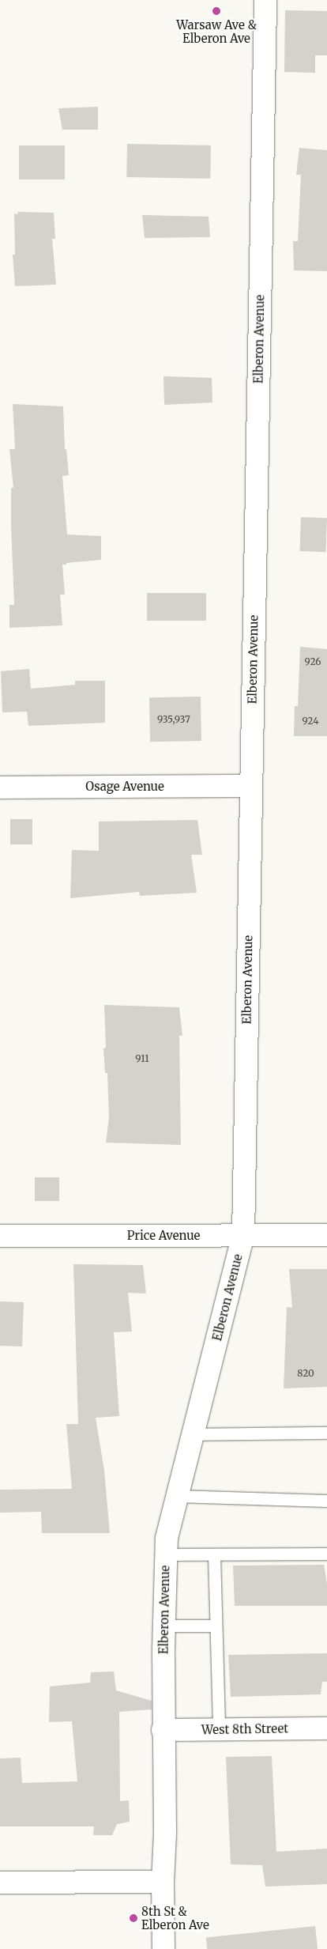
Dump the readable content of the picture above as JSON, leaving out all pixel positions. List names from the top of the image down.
{
  "streets": {
    "street": [
      "Elberon Avenue",
      "Osage Avenue",
      "Price Avenue",
      "West 8th Street"
    ]
  },
  "crossings": [
    ["Elberon Avenue", "Osage Avenue"],
    ["Elberon Avenue", "Price Avenue"],
    ["Elberon Avenue", "West 8th Street"]
  ],
  "places": ["Warsaw Ave & Elberon Ave", "8th St & Elberon Ave"],
  "house_numbers": [
    "926",
    "935,937",
    "924",
    "911",
    "820"
  ]
}
